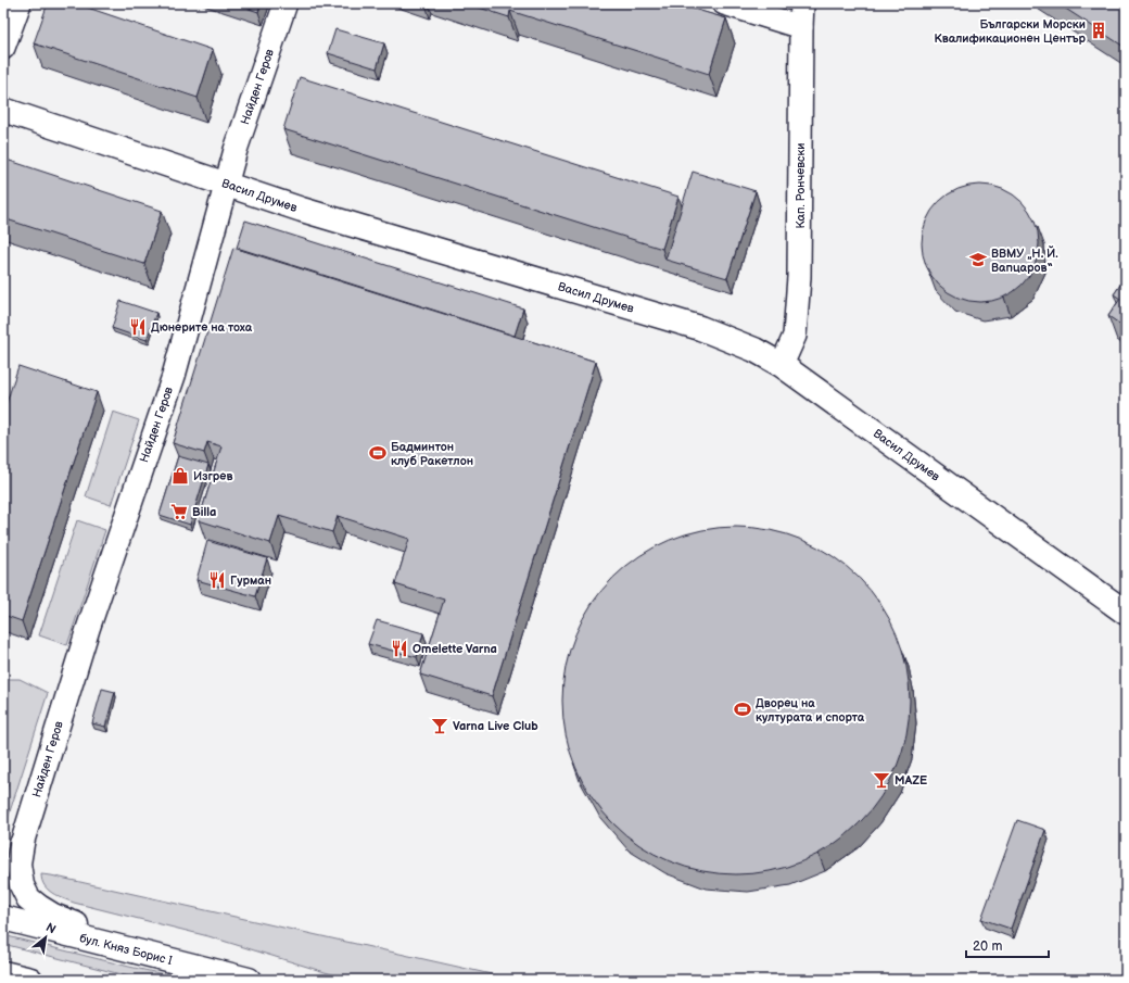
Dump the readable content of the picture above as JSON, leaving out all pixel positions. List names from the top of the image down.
{
  "streets": {
    "street": [
      "Найден Геров",
      "Кап. Рончевски",
      "Васил Друмев",
      "бул. Княз Борис I"
    ]
  },
  "crossings": [
    ["Найден Геров", "Васил Друмев"],
    ["Кап. Рончевски", "Васил Друмев"]
  ],
  "places": {
    "building": ["Български Морски Квалификационен Център"],
    "school or university": ["ВВМУ „Н. Й. Вапцаров“"],
    "restaurant": ["Дюнерите на тоха", "Гурман", "Omelette Varna"],
    "sports": ["Бадминтон клуб Ракетлон", "Дворец на културата и спорта"],
    "shop": ["Изгрев"],
    "supermarket": ["Billa"],
    "bar": ["Varna Live Club", "MAZE"]
  },
  "scale_bar": "20 m",
  "north": "top right"
}
